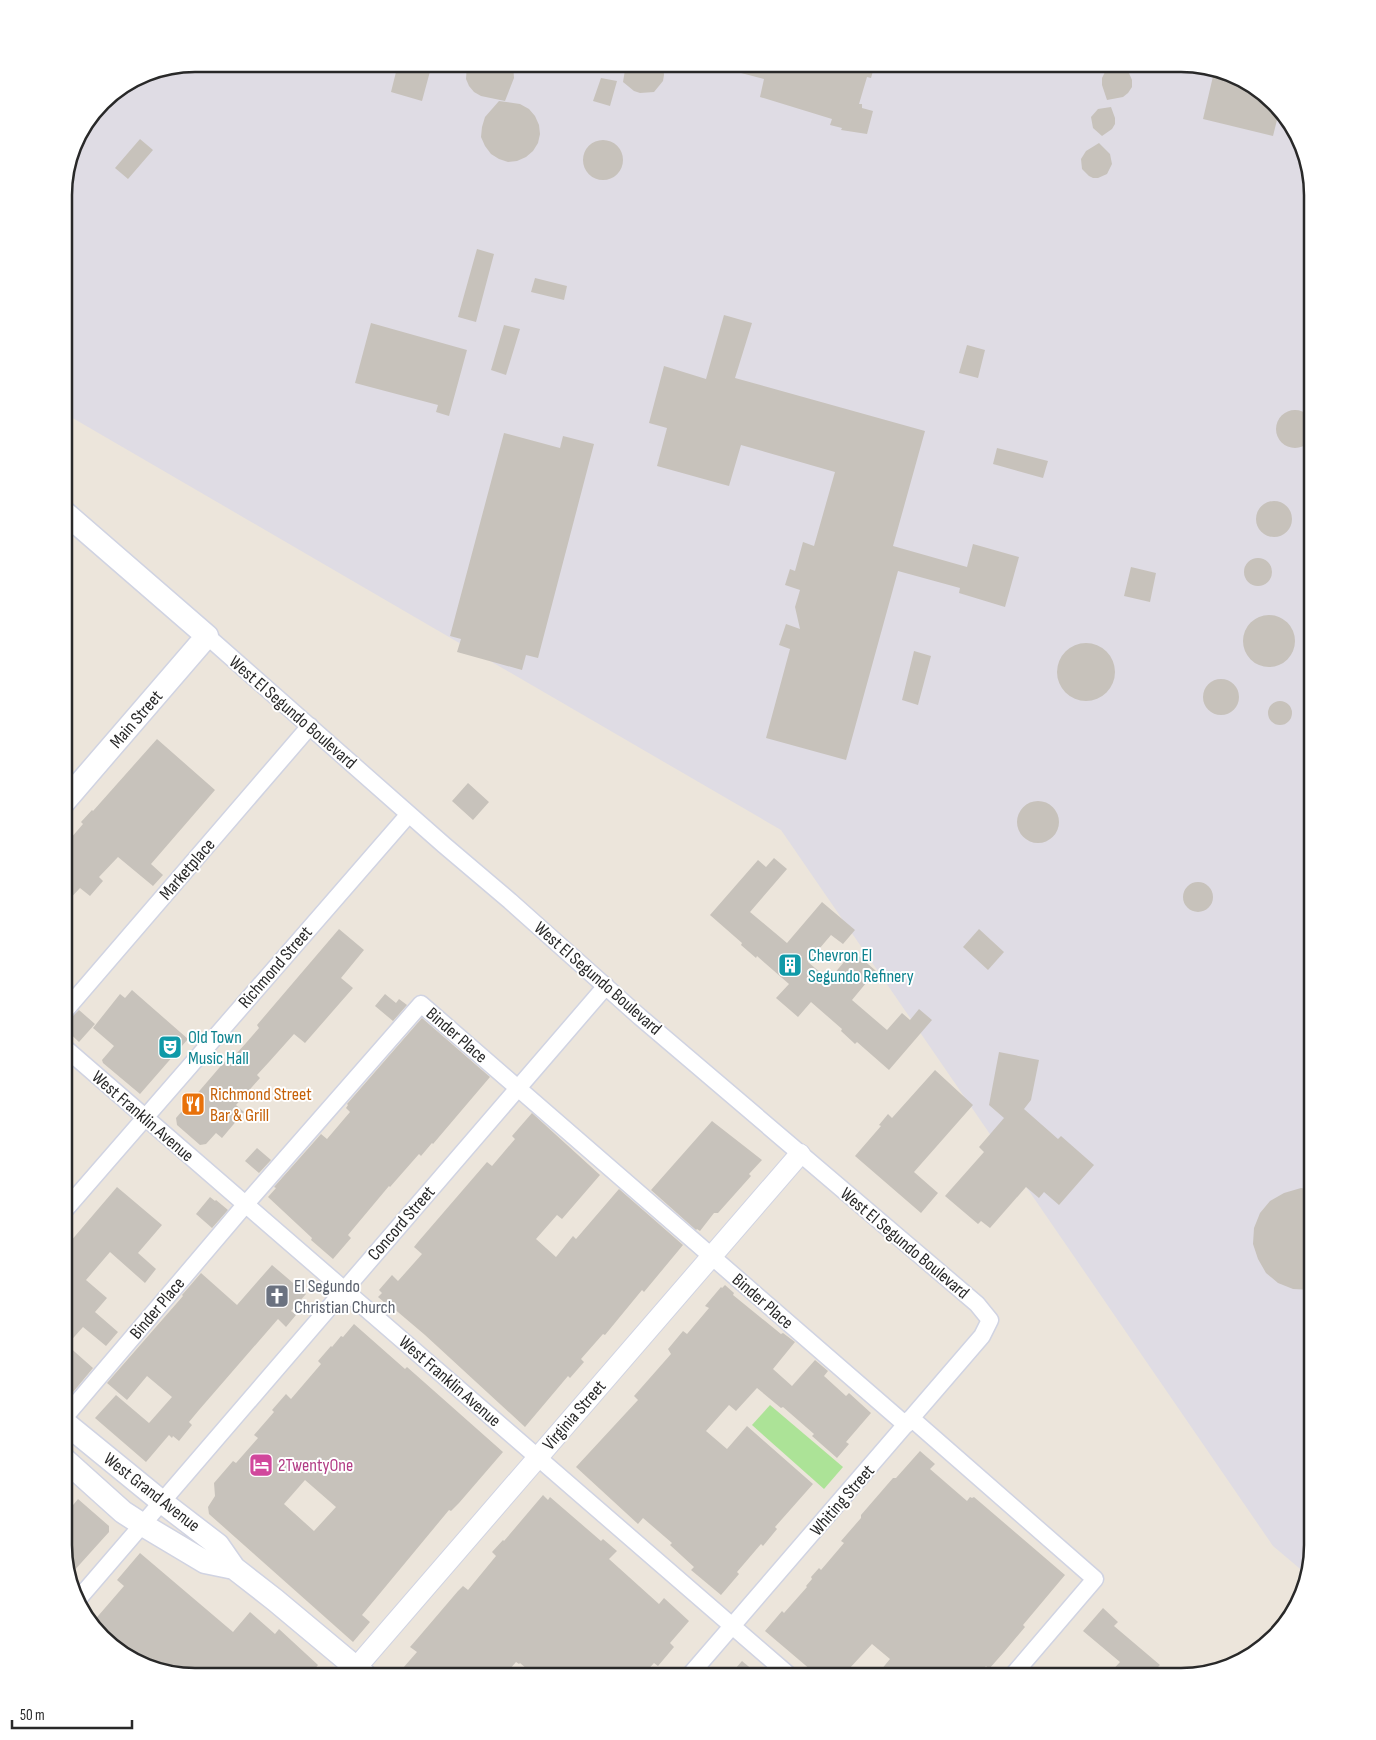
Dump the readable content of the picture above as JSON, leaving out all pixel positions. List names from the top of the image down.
{
  "streets": {
    "main road": ["Main Street", "West Grand Avenue"],
    "street": [
      "West El Segundo Boulevard",
      "Marketplace",
      "Richmond Street",
      "Binder Place",
      "West Franklin Avenue",
      "Concord Street",
      "Virginia Street",
      "Whiting Street"
    ]
  },
  "crossings": [
    ["West El Segundo Boulevard", "Main Street"],
    ["West El Segundo Boulevard", "Marketplace"],
    ["West El Segundo Boulevard", "Richmond Street"],
    ["West El Segundo Boulevard", "Concord Street"],
    ["West El Segundo Boulevard", "Virginia Street"],
    ["West El Segundo Boulevard", "Whiting Street"],
    ["Richmond Street", "West Franklin Avenue"],
    ["Binder Place", "West Franklin Avenue"],
    ["Binder Place", "Concord Street"],
    ["Binder Place", "Virginia Street"],
    ["Binder Place", "Whiting Street"],
    ["West Franklin Avenue", "Concord Street"],
    ["West Franklin Avenue", "Virginia Street"],
    ["West Franklin Avenue", "Whiting Street"],
    ["Concord Street", "West Grand Avenue"]
  ],
  "places": {
    "building": ["Chevron El Segundo Refinery"],
    "theatre": ["Old Town Music Hall"],
    "restaurant": ["Richmond Street Bar & Grill"],
    "church": ["El Segundo Christian Church"],
    "hotel": ["2TwentyOne"]
  },
  "scale_bar": "50 m"
}
